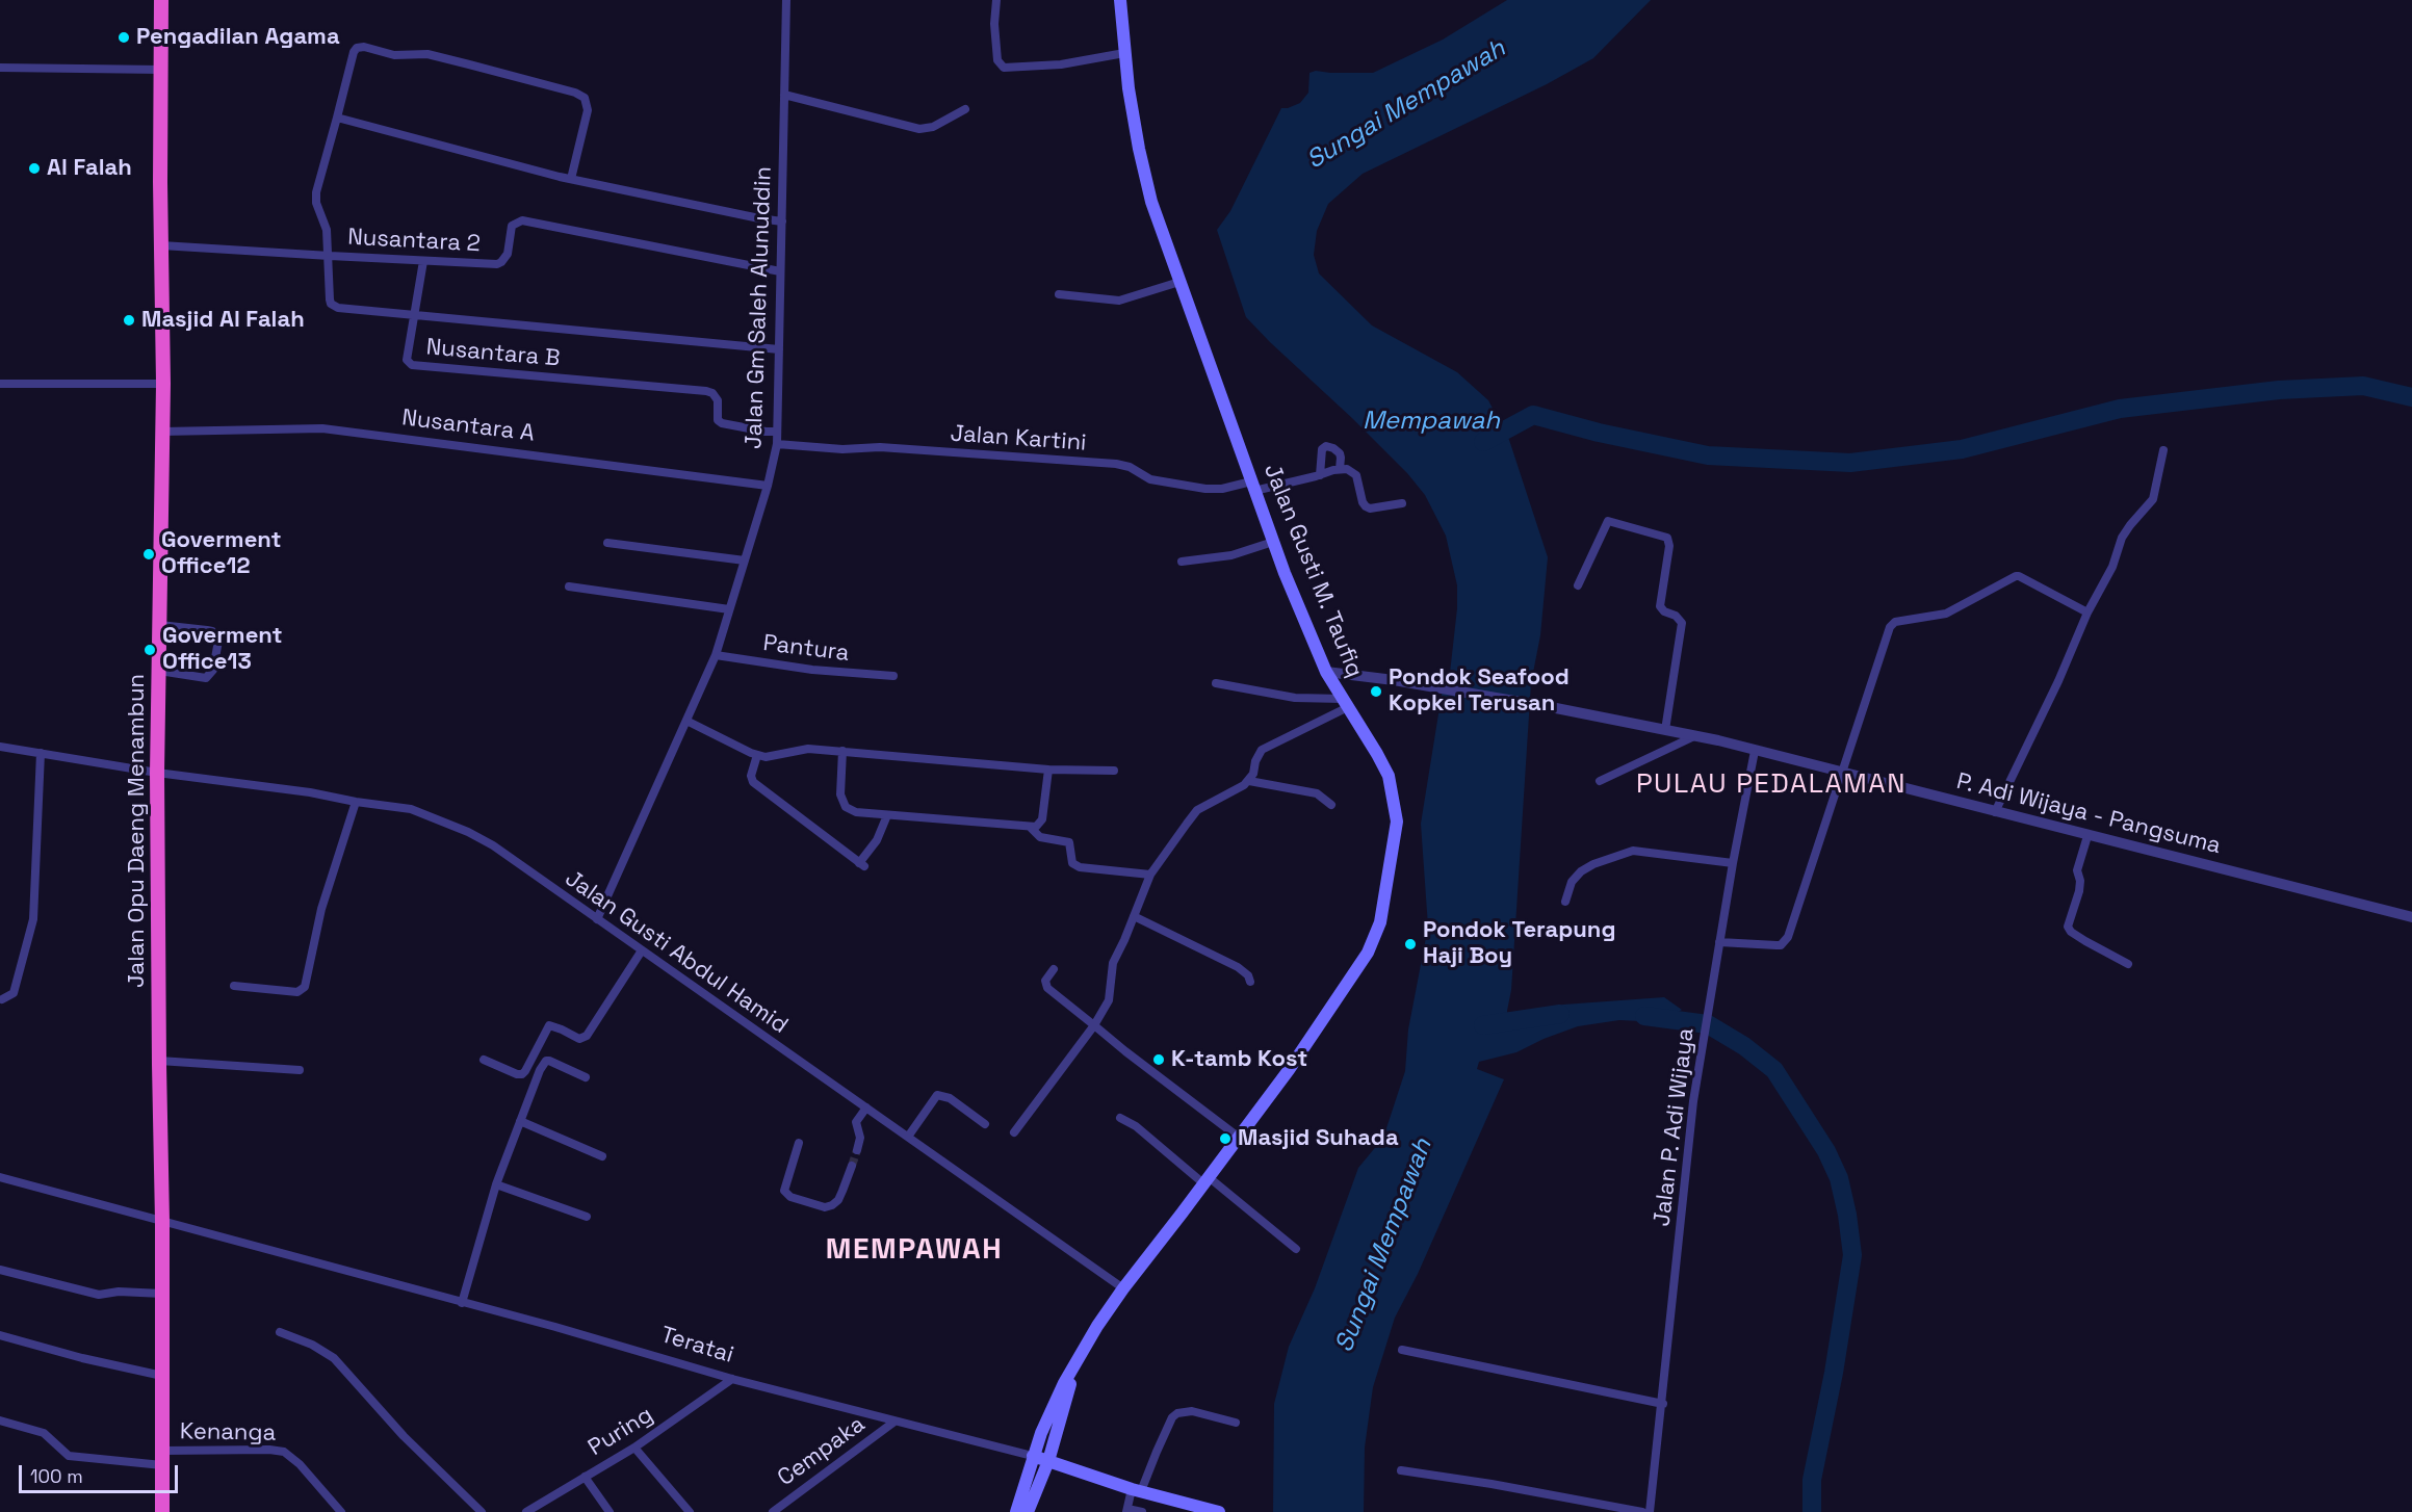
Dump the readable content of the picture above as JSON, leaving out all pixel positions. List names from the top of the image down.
{
  "streets": {
    "highway": ["Jalan Opu Daeng Menambun"],
    "main road": ["Jalan Gusti M. Taufiq", "Teratai"],
    "street": [
      "Nusantara 2",
      "Jalan Gm Saleh Alunuddin",
      "Nusantara B",
      "Nusantara A",
      "Jalan Kartini",
      "Pantura",
      "P. Adi Wijaya - Pangsuma",
      "Jalan Gusti Abdul Hamid",
      "Jalan P. Adi Wijaya",
      "Puring",
      "Kenanga",
      "Cempaka"
    ]
  },
  "crossings": [
    ["Nusantara 2", "Jalan Gm Saleh Alunuddin"],
    ["Nusantara 2", "Jalan Opu Daeng Menambun"],
    ["Jalan Gm Saleh Alunuddin", "Nusantara B"],
    ["Jalan Gm Saleh Alunuddin", "Nusantara A"],
    ["Jalan Gm Saleh Alunuddin", "Jalan Kartini"],
    ["Jalan Gm Saleh Alunuddin", "Pantura"],
    ["Jalan Gm Saleh Alunuddin", "Jalan Gusti Abdul Hamid"],
    ["Nusantara A", "Jalan Opu Daeng Menambun"],
    ["Jalan Kartini", "Jalan Gusti M. Taufiq"],
    ["Jalan Gusti M. Taufiq", "P. Adi Wijaya - Pangsuma"],
    ["Jalan Gusti M. Taufiq", "Jalan Gusti Abdul Hamid"],
    ["Jalan Gusti M. Taufiq", "Teratai"],
    ["P. Adi Wijaya - Pangsuma", "Jalan P. Adi Wijaya"],
    ["Jalan Opu Daeng Menambun", "Jalan Gusti Abdul Hamid"],
    ["Jalan Opu Daeng Menambun", "Teratai"],
    ["Jalan Opu Daeng Menambun", "Kenanga"],
    ["Teratai", "Puring"],
    ["Teratai", "Cempaka"]
  ],
  "districts": ["PULAU PEDALAMAN", "MEMPAWAH"],
  "water": ["Sungai Mempawah", "Mempawah"],
  "places": [
    "Pengadilan Agama",
    "Al Falah",
    "Masjid Al Falah",
    "Goverment Office12",
    "Goverment Office13",
    "Pondok Seafood Kopkel Terusan",
    "Pondok Terapung Haji Boy",
    "K-tamb Kost",
    "Masjid Suhada"
  ],
  "scale_bar": "100 m"
}
